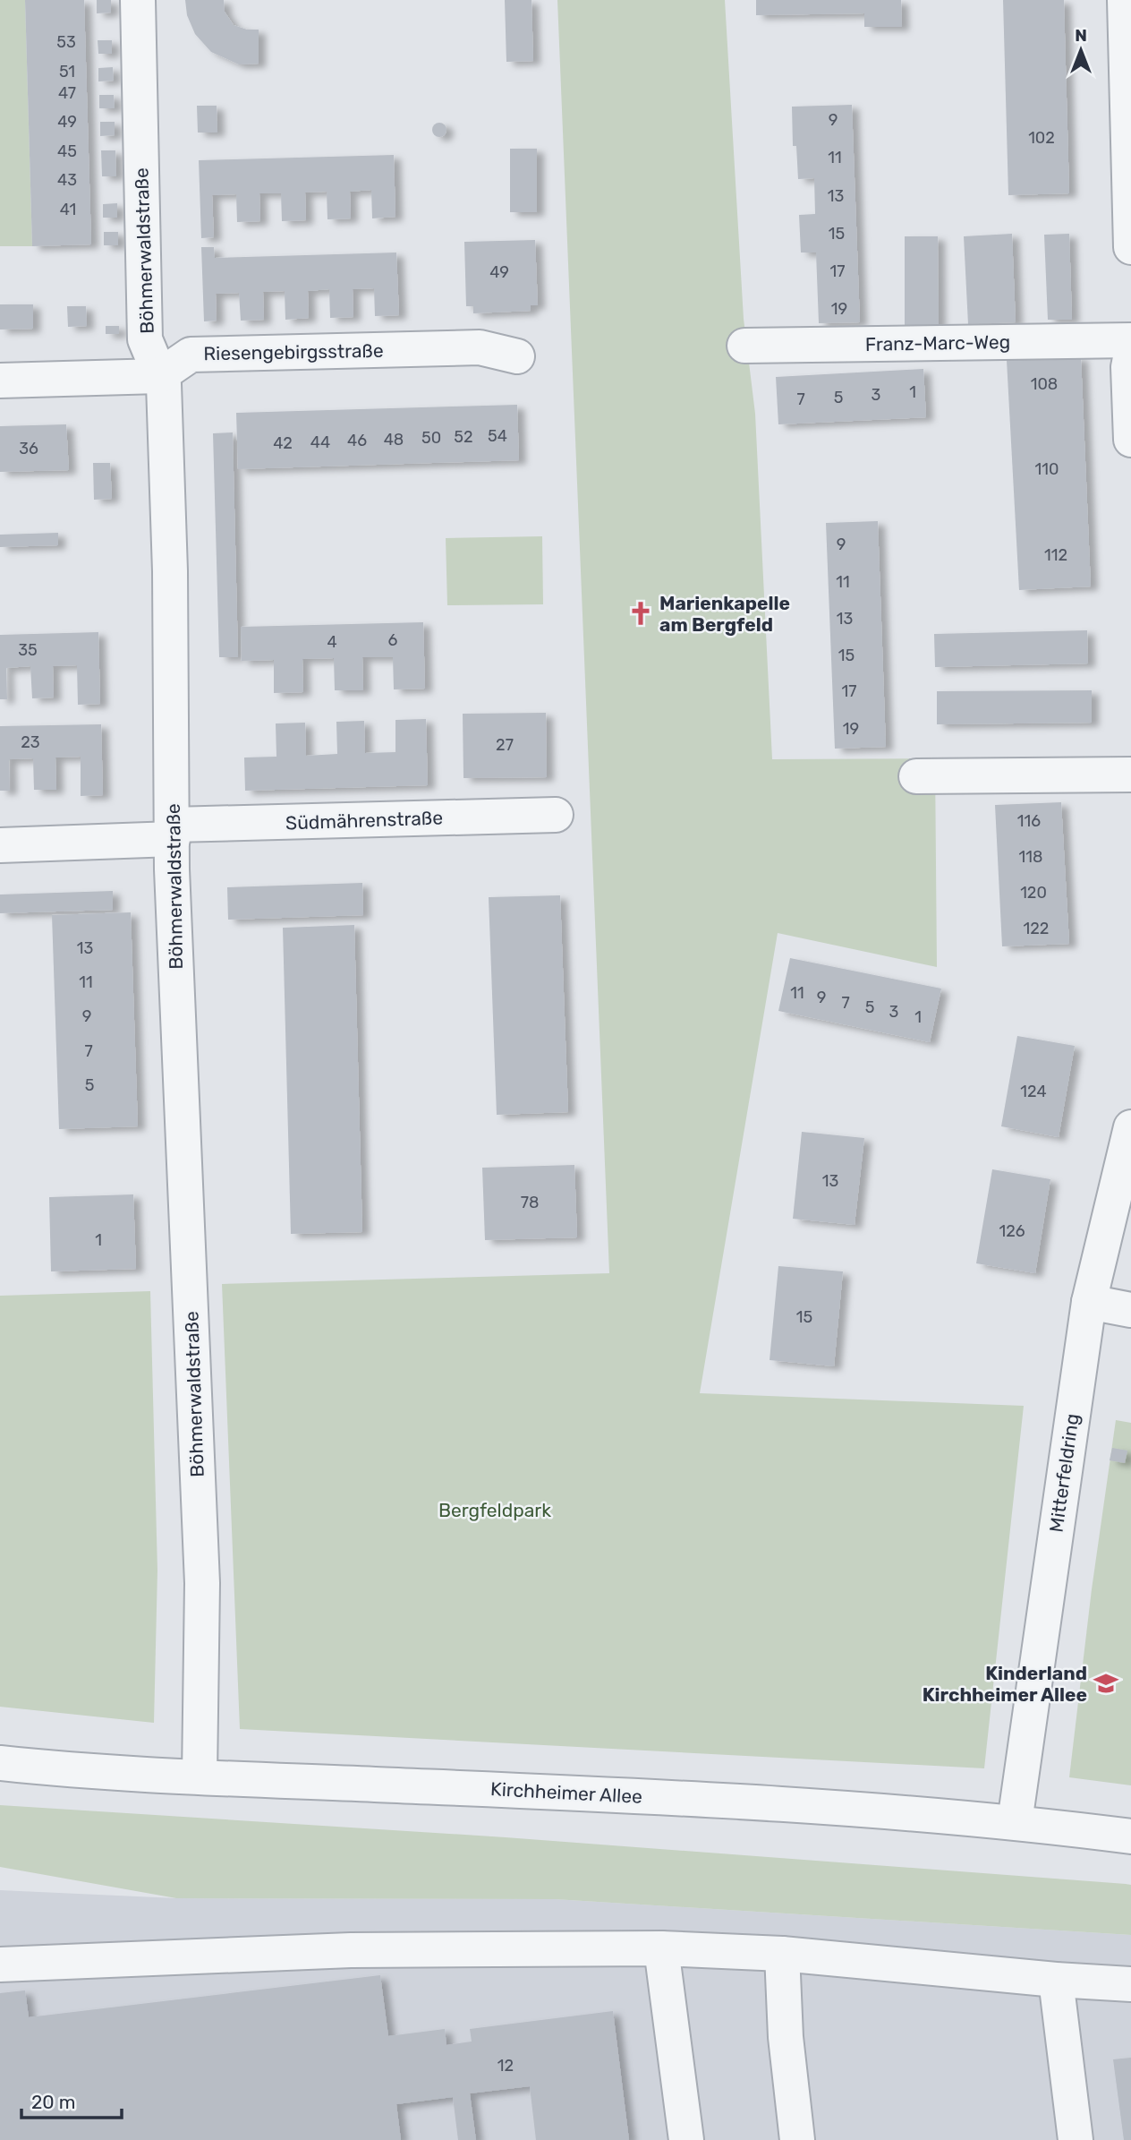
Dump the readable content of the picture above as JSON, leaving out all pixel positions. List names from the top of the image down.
{
  "streets": {
    "street": [
      "Böhmerwaldstraße",
      "Franz-Marc-Weg",
      "Riesengebirgsstraße",
      "Südmährenstraße",
      "Mitterfeldring",
      "Kirchheimer Allee"
    ]
  },
  "crossings": [
    ["Böhmerwaldstraße", "Riesengebirgsstraße"],
    ["Böhmerwaldstraße", "Südmährenstraße"],
    ["Böhmerwaldstraße", "Kirchheimer Allee"],
    ["Mitterfeldring", "Kirchheimer Allee"]
  ],
  "parks": ["Bergfeldpark"],
  "places": {
    "church": ["Marienkapelle am Bergfeld"],
    "school or university": ["Kinderland Kirchheimer Allee"]
  },
  "house_numbers": [
    "53",
    "51",
    "47",
    "9",
    "49",
    "102",
    "45",
    "11",
    "43",
    "13",
    "41",
    "15",
    "17",
    "49",
    "19",
    "108",
    "1",
    "3",
    "5",
    "7",
    "54",
    "52",
    "50",
    "48",
    "46",
    "44",
    "42",
    "36",
    "110",
    "9",
    "112",
    "11",
    "13",
    "6",
    "4",
    "35",
    "15",
    "17",
    "19",
    "23",
    "27",
    "116",
    "118",
    "120",
    "122",
    "13",
    "11",
    "11",
    "9",
    "7",
    "5",
    "3",
    "9",
    "1",
    "7",
    "5",
    "124",
    "13",
    "78",
    "126",
    "1",
    "15",
    "12"
  ],
  "scale_bar": "20 m",
  "north": "top"
}
